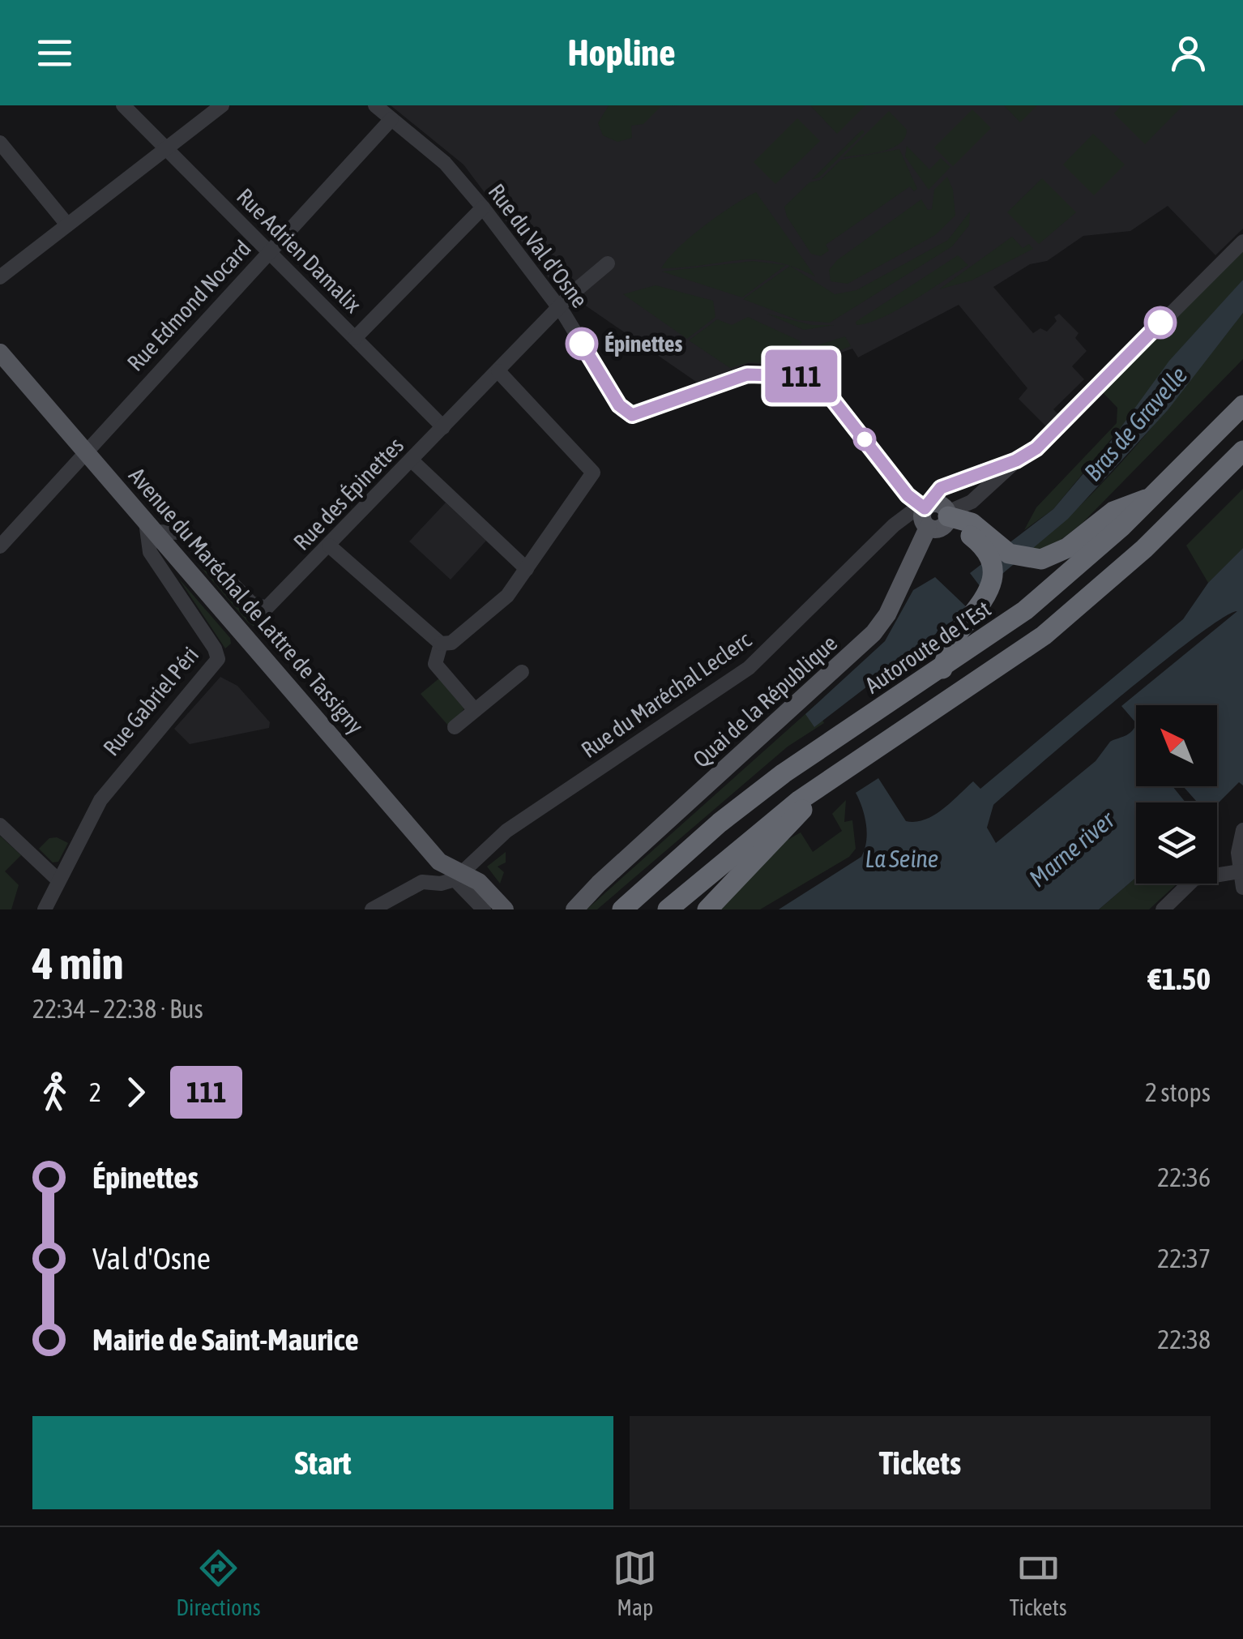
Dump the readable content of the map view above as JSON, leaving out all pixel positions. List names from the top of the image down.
{
  "streets": {
    "highway": ["Autoroute de l’Est"],
    "main road": ["Avenue du Maréchal de Lattre de Tassigny", "Quai de la République"],
    "street": [
      "Rue du Val d'Osne",
      "Rue Adrien Damalix",
      "Rue Edmond Nocard",
      "Rue des Épinettes",
      "Rue du Maréchal Leclerc",
      "Rue Gabriel Péri"
    ]
  },
  "crossings": [
    ["Rue du Val d'Osne", "Rue Edmond Nocard"],
    ["Rue du Val d'Osne", "Rue des Épinettes"],
    ["Rue du Val d'Osne", "Rue du Maréchal Leclerc"],
    ["Rue du Val d'Osne", "Quai de la République"],
    ["Rue Adrien Damalix", "Rue Edmond Nocard"],
    ["Rue Adrien Damalix", "Rue des Épinettes"],
    ["Rue Edmond Nocard", "Avenue du Maréchal de Lattre de Tassigny"],
    ["Rue des Épinettes", "Avenue du Maréchal de Lattre de Tassigny"],
    ["Rue des Épinettes", "Rue Gabriel Péri"],
    ["Avenue du Maréchal de Lattre de Tassigny", "Rue du Maréchal Leclerc"],
    ["Avenue du Maréchal de Lattre de Tassigny", "Rue Gabriel Péri"],
    ["Rue du Maréchal Leclerc", "Quai de la République"]
  ],
  "water": ["Bras de Gravelle", "Marne river", "La Seine"],
  "places": ["Épinettes"],
  "lines": ["bus line 111"],
  "north": "top left",
  "page": {
    "header": "Hopline",
    "on_map": "111",
    "heading": ["4 min", "22:34 – 22:38 · Bus", "€1.50"],
    "legs": ["2", "111", "2 stops"],
    "list": [
      {
        "name": "Épinettes",
        "value": "22:36"
      },
      {
        "name": "Val d'Osne",
        "value": "22:37"
      },
      {
        "name": "Mairie de Saint-Maurice",
        "value": "22:38"
      }
    ],
    "buttons": ["Start", "Tickets"],
    "tabs": ["Directions", "Map", "Tickets"]
  }
}
